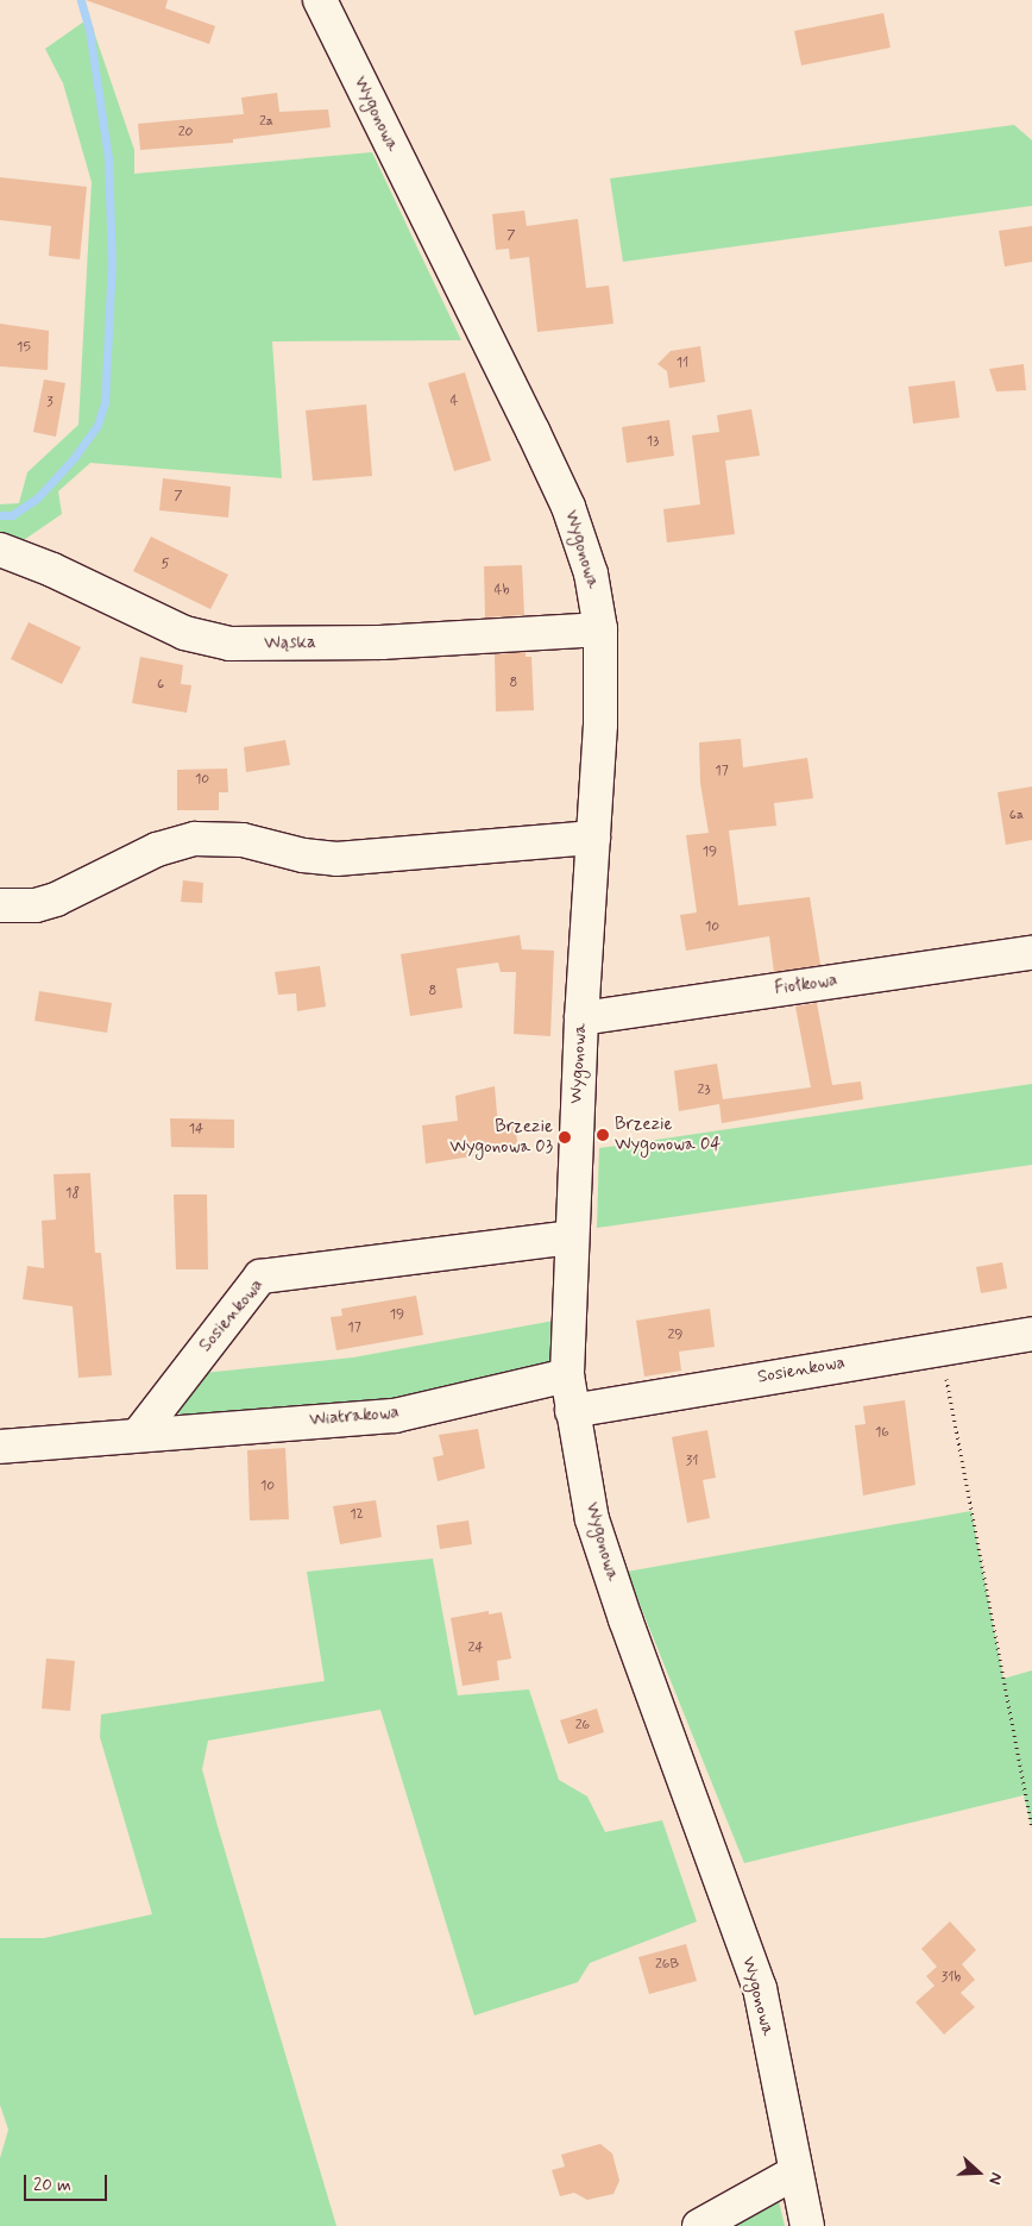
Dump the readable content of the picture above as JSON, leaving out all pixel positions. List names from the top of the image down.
{
  "streets": {
    "street": [
      "Wygonowa",
      "Wąska",
      "Fiołkowa",
      "Sosienkowa",
      "Wiatrakowa"
    ]
  },
  "crossings": [
    ["Wygonowa", "Wąska"],
    ["Wygonowa", "Fiołkowa"],
    ["Wygonowa", "Sosienkowa"],
    ["Wygonowa", "Wiatrakowa"],
    ["Sosienkowa", "Wiatrakowa"]
  ],
  "places": ["Brzezie Wygonowa 04", "Brzezie Wygonowa 03"],
  "house_numbers": [
    "2a",
    "20",
    "7",
    "15",
    "11",
    "4",
    "3",
    "13",
    "7",
    "5",
    "4b",
    "8",
    "6",
    "17",
    "10",
    "6a",
    "19",
    "10",
    "8",
    "23",
    "14",
    "18",
    "19",
    "17",
    "29",
    "16",
    "31",
    "10",
    "12",
    "24",
    "26",
    "26B",
    "31b"
  ],
  "scale_bar": "20 m",
  "north": "right"
}
